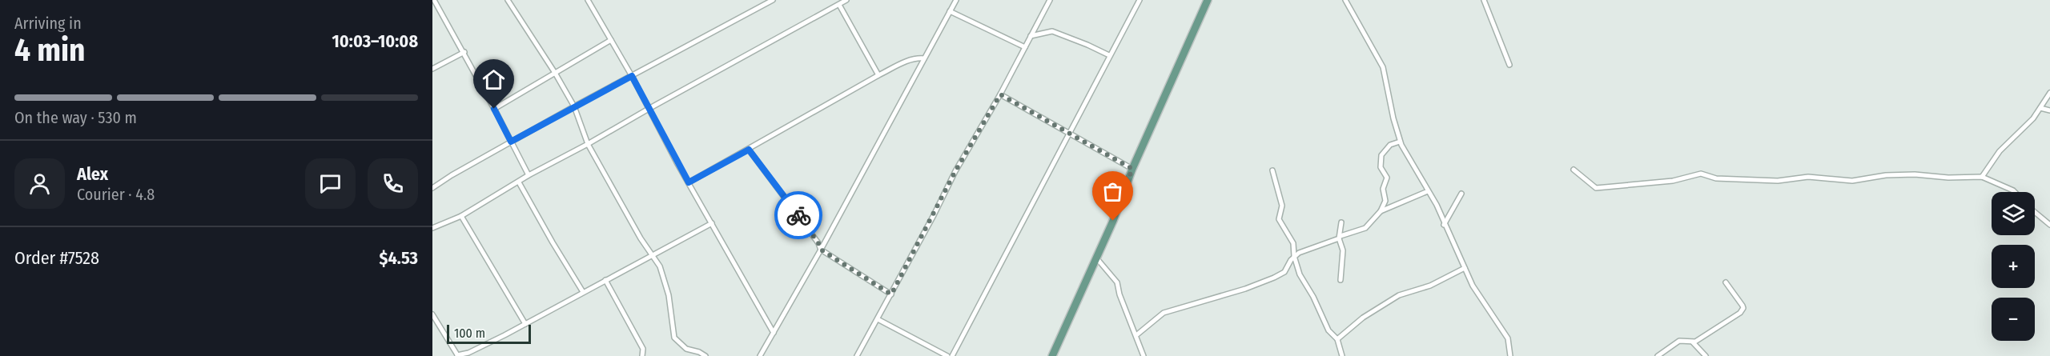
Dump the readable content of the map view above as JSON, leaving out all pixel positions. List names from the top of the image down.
{
  "scale_bar": "100 m",
  "page": {
    "heading": ["4 min", "Arriving in", "10:03–10:08"],
    "panel": [
      "Alex",
      "Courier · 4.8",
      "Order #7528",
      "$4.53"
    ],
    "bar": "On the way · 530 m",
    "map_buttons": ["+", "−"],
    "scale": "100 m"
  }
}
